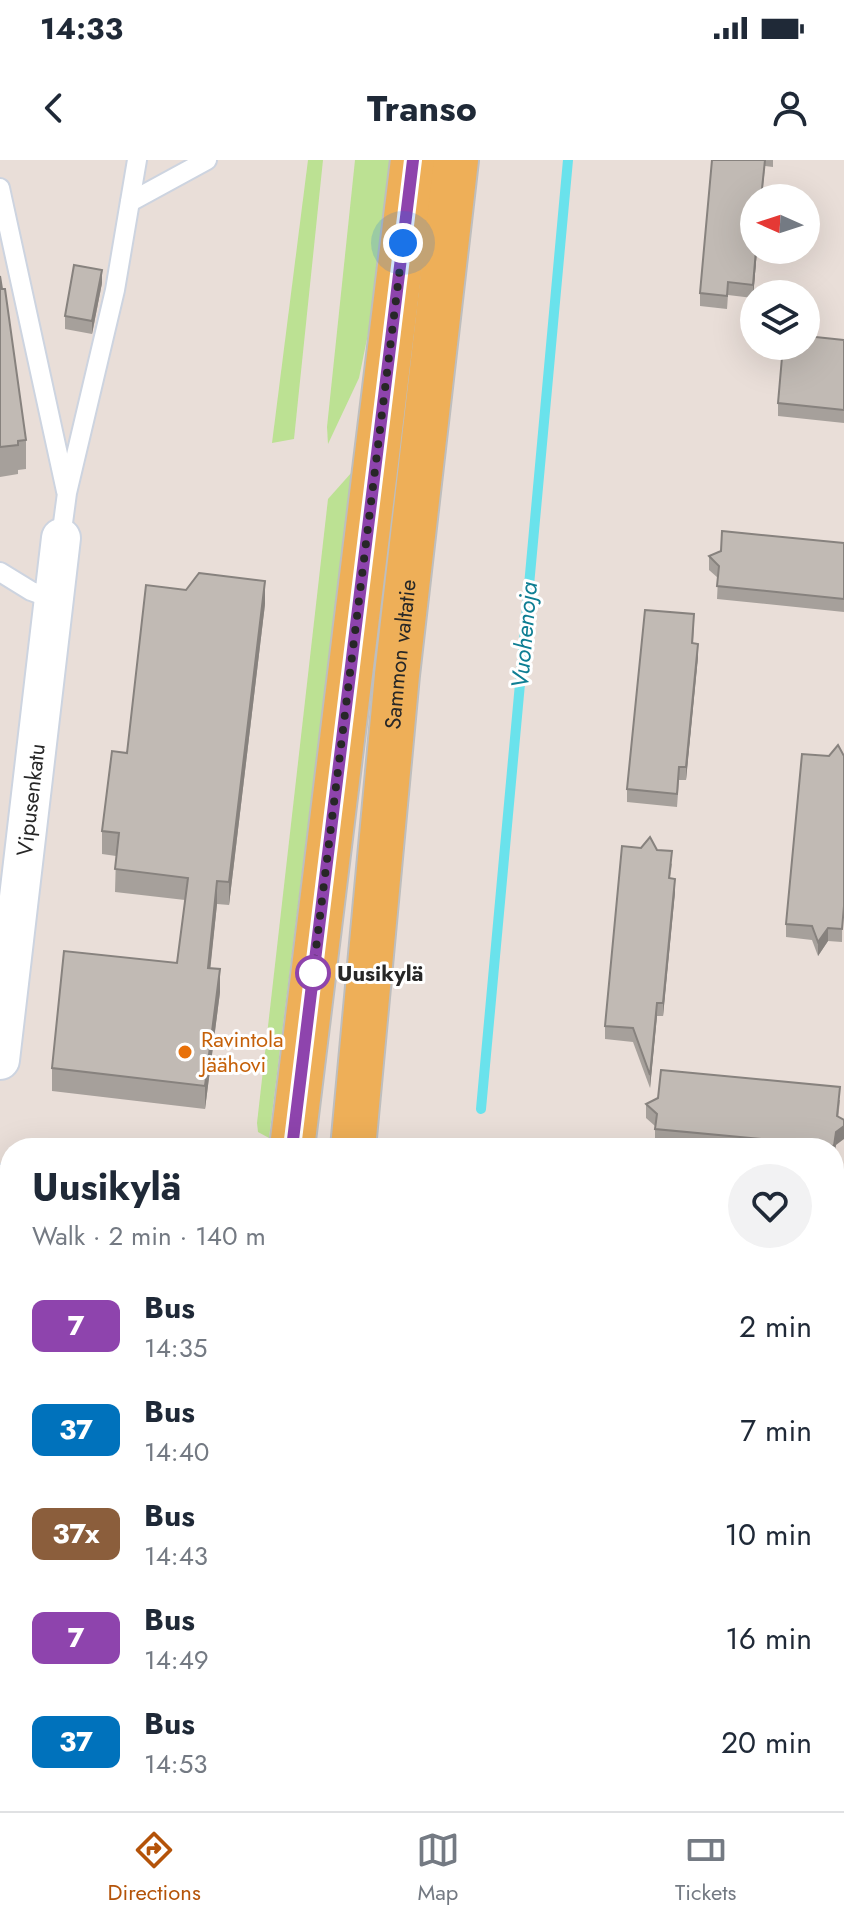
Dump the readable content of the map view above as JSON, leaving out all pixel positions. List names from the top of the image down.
{
  "streets": {
    "main road": ["Sammon valtatie"],
    "street": ["Vipusenkatu"]
  },
  "water": ["Vuohenoja"],
  "places": ["Uusikylä", "Ravintola Jäähovi"],
  "lines": ["bus line 7"],
  "north": "left",
  "page": {
    "status": "14:33",
    "header": "Transo",
    "heading": ["Uusikylä", "Walk · 2 min · 140 m"],
    "list": [
      {
        "mark": "7",
        "name": "Bus",
        "note": "14:35",
        "value": "2 min"
      },
      {
        "mark": "37",
        "name": "Bus",
        "note": "14:40",
        "value": "7 min"
      },
      {
        "mark": "37x",
        "name": "Bus",
        "note": "14:43",
        "value": "10 min"
      },
      {
        "mark": "7",
        "name": "Bus",
        "note": "14:49",
        "value": "16 min"
      },
      {
        "mark": "37",
        "name": "Bus",
        "note": "14:53",
        "value": "20 min"
      }
    ],
    "tabs": ["Directions", "Map", "Tickets"]
  }
}
